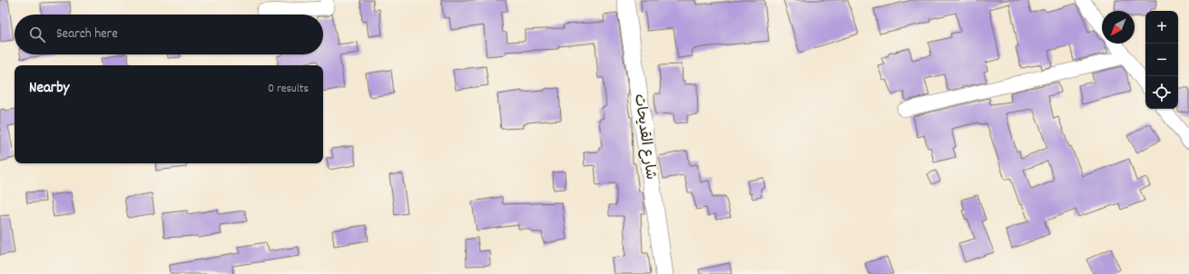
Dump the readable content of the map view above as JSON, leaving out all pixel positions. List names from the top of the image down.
{
  "streets": {
    "street": ["شارع القديحات"]
  },
  "north": "bottom left",
  "page": {
    "map_buttons": ["+", "−"],
    "search": "Search here",
    "heading": ["Nearby", "0 results"]
  }
}
